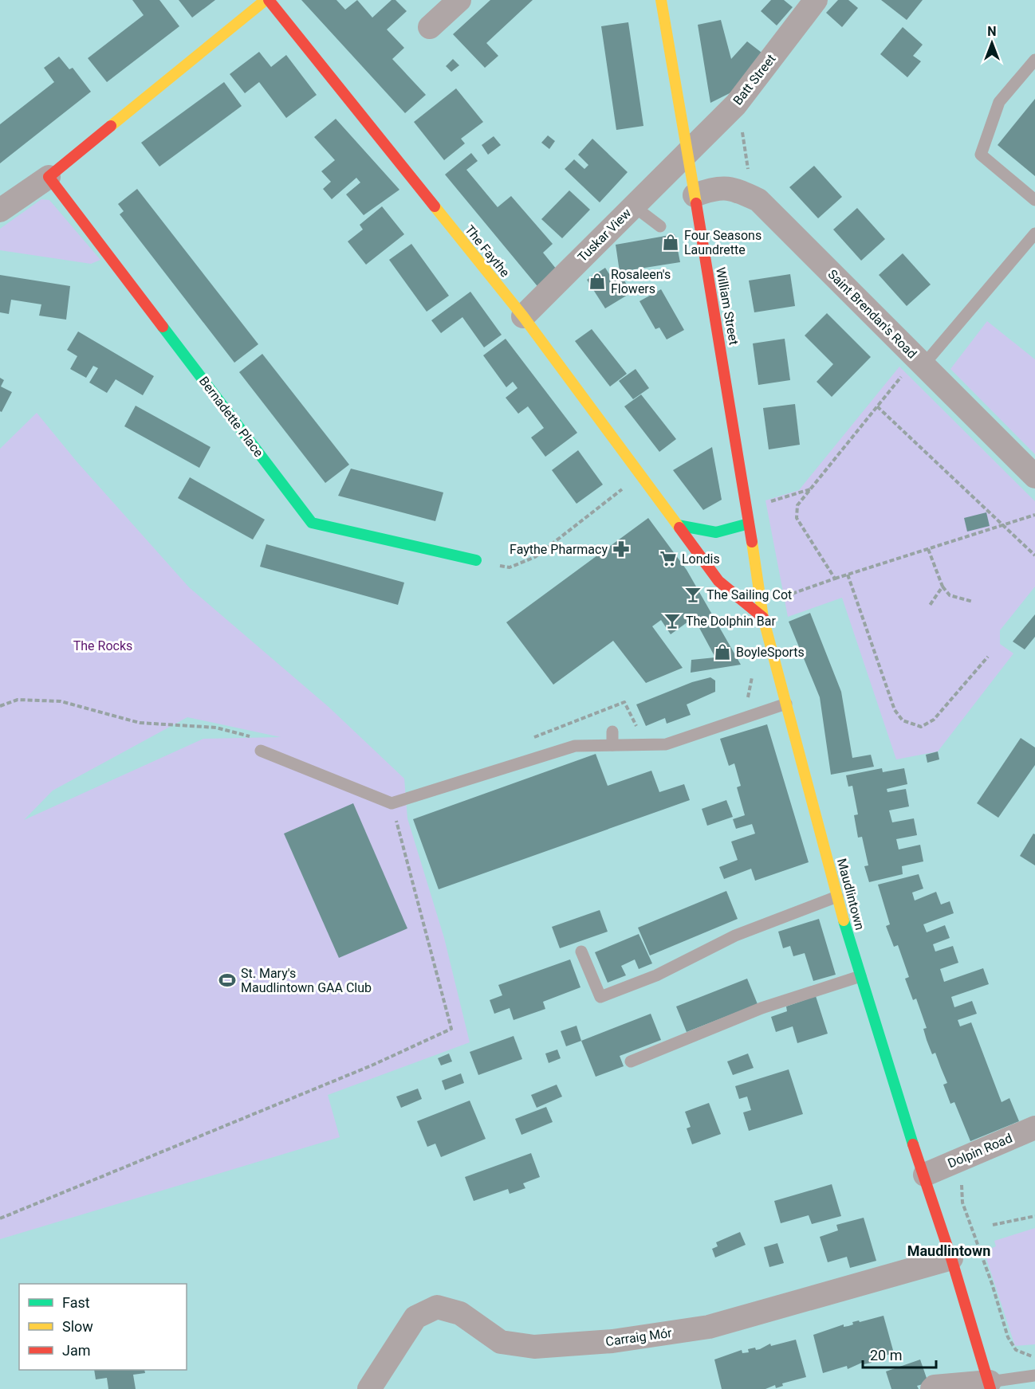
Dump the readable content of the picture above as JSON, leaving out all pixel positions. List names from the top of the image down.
{
  "streets": {
    "street": [
      "Batt Street",
      "Tuskar View",
      "The Faythe",
      "William Street",
      "Saint Brendan's Road",
      "Bernadette Place",
      "Maudlintown",
      "Dolpin Road",
      "Carraig Mór"
    ]
  },
  "crossings": [
    ["Batt Street", "Tuskar View"],
    ["Batt Street", "William Street"],
    ["Tuskar View", "The Faythe"],
    ["Tuskar View", "William Street"],
    ["The Faythe", "William Street"],
    ["The Faythe", "Maudlintown"],
    ["William Street", "Saint Brendan's Road"],
    ["William Street", "Maudlintown"],
    ["Maudlintown", "Dolpin Road"],
    ["Maudlintown", "Carraig Mór"]
  ],
  "districts": ["Maudlintown"],
  "parks": ["The Rocks"],
  "places": {
    "shop": ["Four Seasons Laundrette", "Rosaleen's Flowers", "BoyleSports"],
    "pharmacy": ["Faythe Pharmacy"],
    "supermarket": ["Londis"],
    "bar": ["The Sailing Cot", "The Dolphin Bar"],
    "sports": ["St. Mary's Maudlintown GAA Club"]
  },
  "legend": ["Fast", "Slow", "Jam"],
  "scale_bar": "20 m",
  "north": "top"
}
